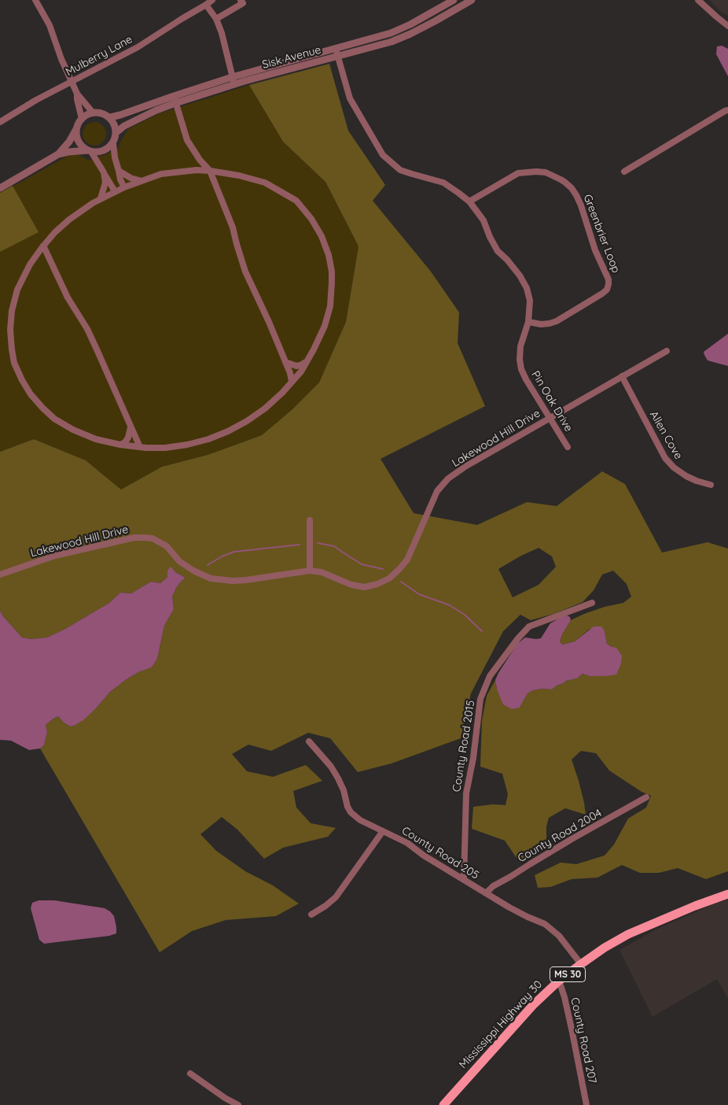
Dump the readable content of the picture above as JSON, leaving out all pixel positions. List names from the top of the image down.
{
  "streets": {
    "main road": ["MS 30", "Mississippi Highway 30"],
    "street": [
      "Mulberry Lane",
      "Sisk Avenue",
      "Greenbrier Loop",
      "Pin Oak Drive",
      "Allen Cove",
      "Lakewood Hill Drive",
      "County Road 2015",
      "County Road 2004",
      "County Road 205",
      "County Road 207"
    ]
  },
  "crossings": [
    ["Sisk Avenue", "Pin Oak Drive"],
    ["Greenbrier Loop", "Pin Oak Drive"],
    ["Pin Oak Drive", "Lakewood Hill Drive"],
    ["Allen Cove", "Lakewood Hill Drive"],
    ["County Road 2015", "County Road 205"],
    ["County Road 2004", "County Road 205"],
    ["County Road 205", "Mississippi Highway 30"],
    ["Mississippi Highway 30", "County Road 207"]
  ]
}
